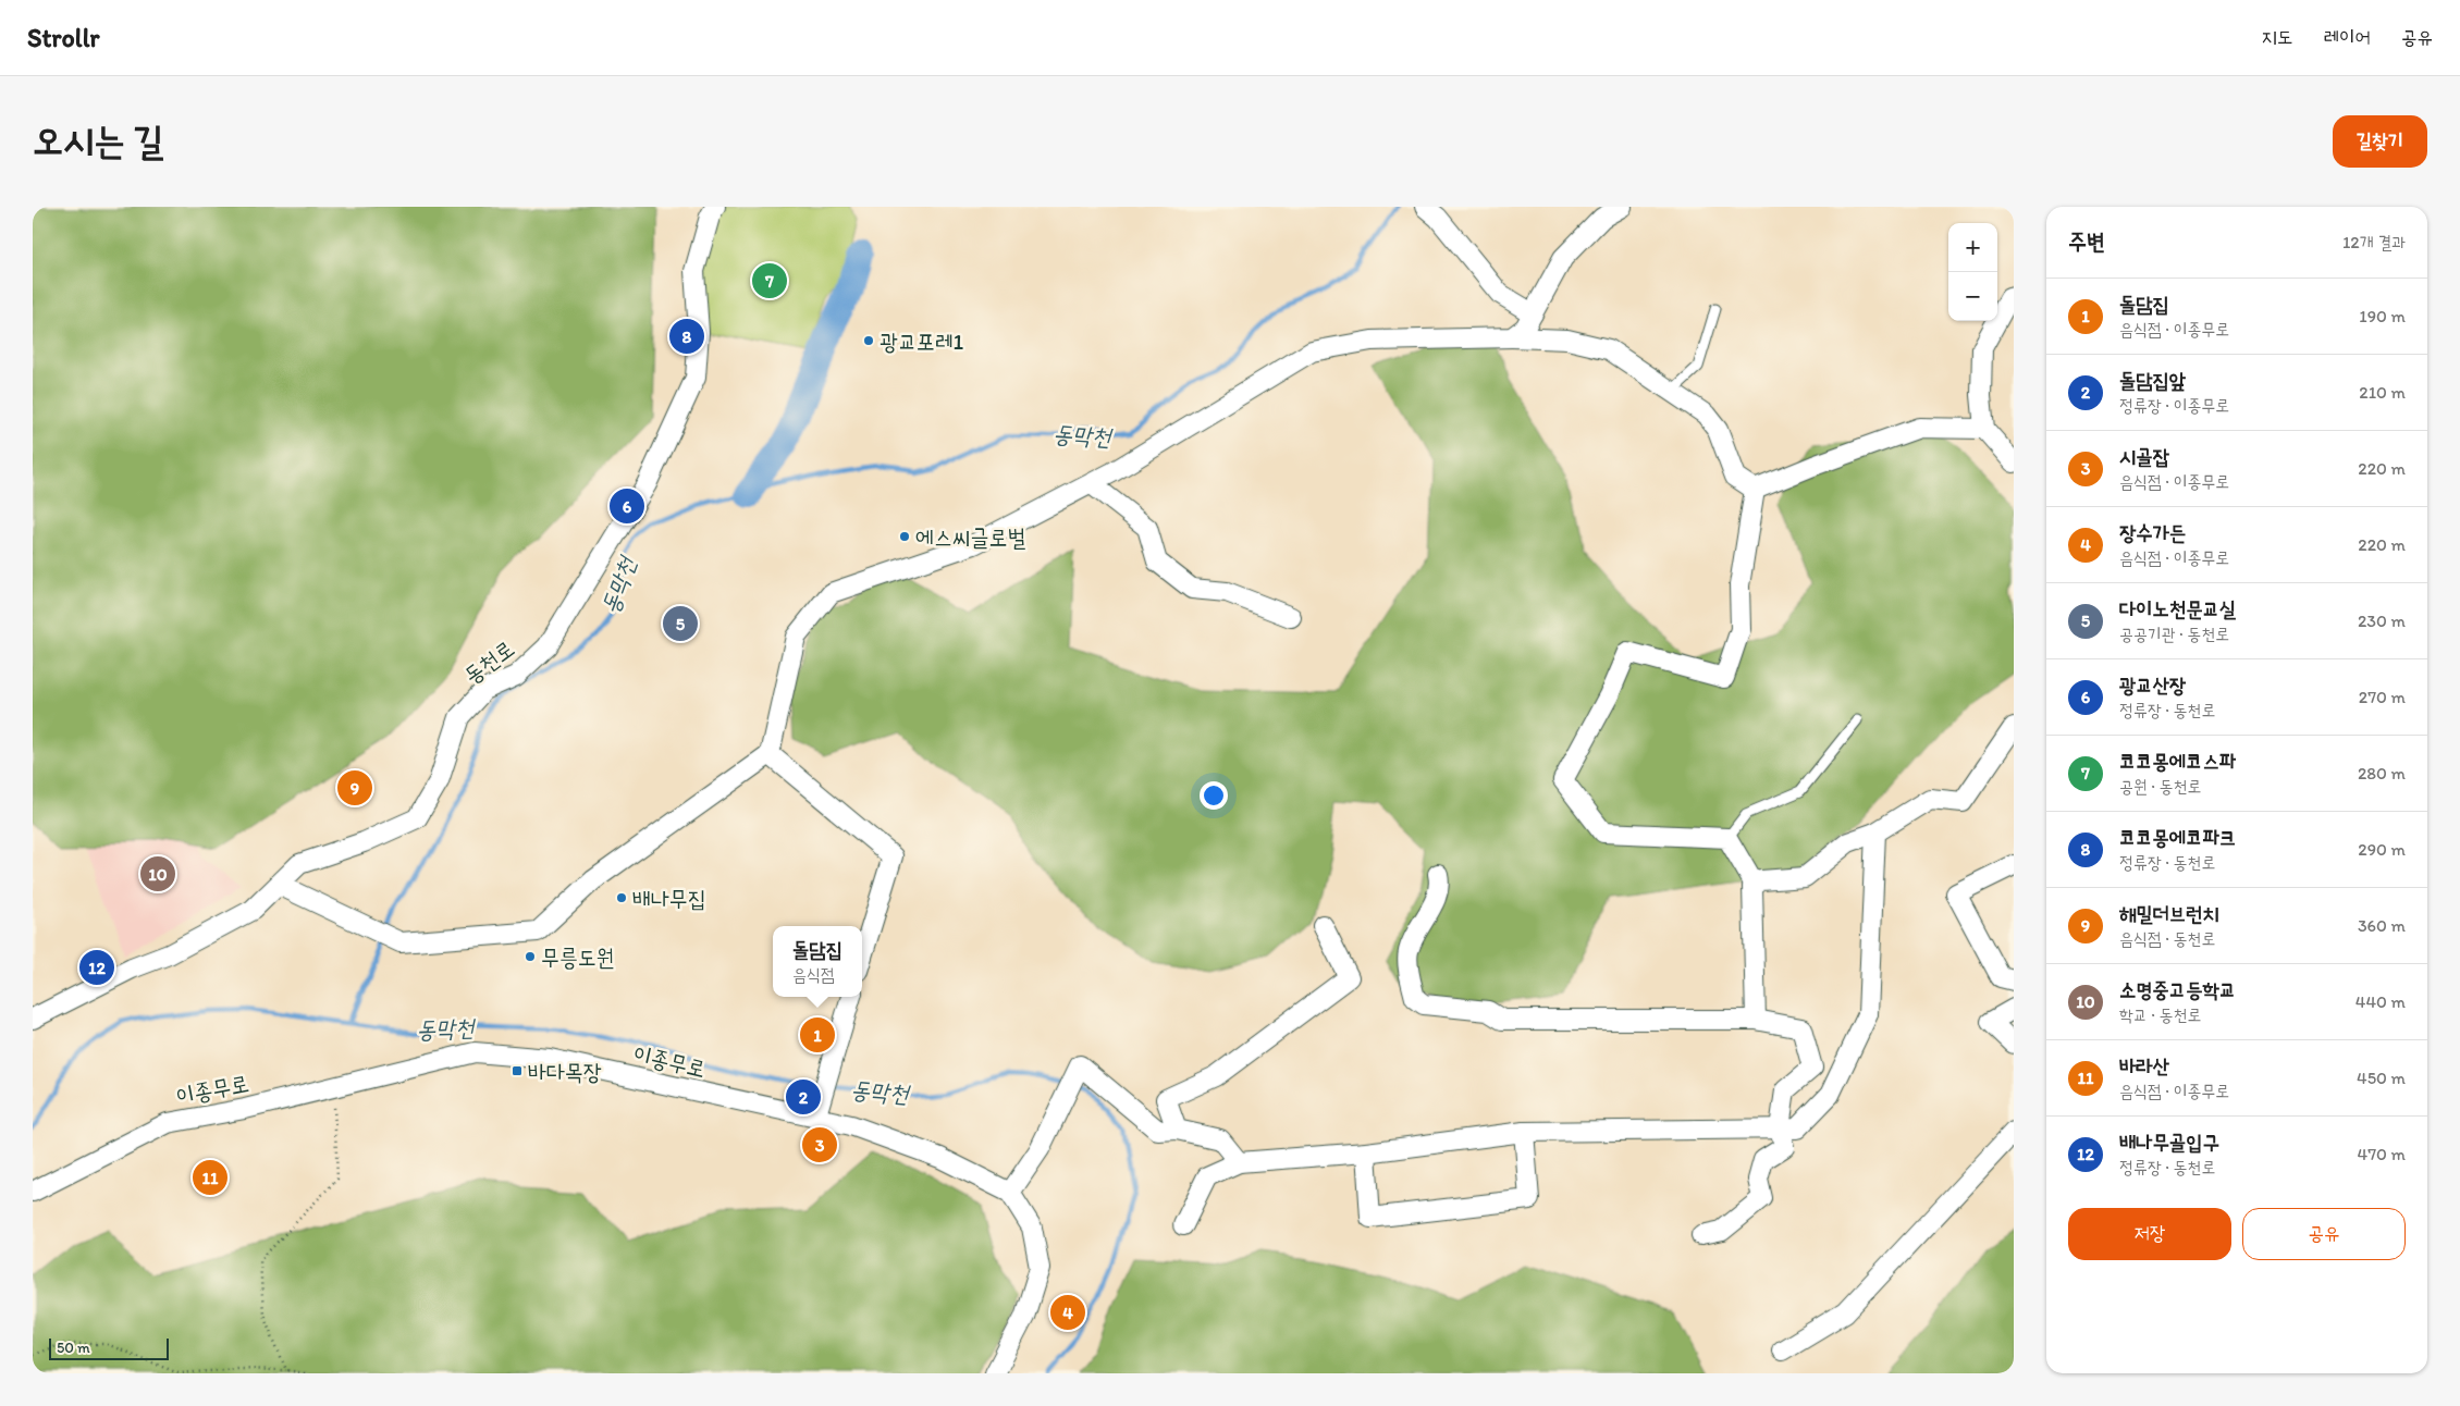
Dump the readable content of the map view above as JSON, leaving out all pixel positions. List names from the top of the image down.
{
  "streets": {
    "street": ["동천로", "이종무로"]
  },
  "water": ["동막천"],
  "places": {
    "other": [
      "광교포레1",
      "에스씨글로벌",
      "배나무집",
      "무릉도원"
    ],
    "transit": ["바다목장"]
  },
  "scale_bar": "50 m",
  "page": {
    "header": "Strollr",
    "nav": ["지도", "레이어", "공유"],
    "buttons": [
      "길찾기",
      ["저장", "공유"]
    ],
    "title": "오시는 길",
    "heading": ["주변", "12개 결과"],
    "map_buttons": ["+", "−"],
    "pins": [
      "7",
      "8",
      "6",
      "5",
      "9",
      "10",
      "12",
      "1",
      "2",
      "3",
      "11",
      "4"
    ],
    "list": [
      {
        "mark": "1",
        "name": "돌담집",
        "note": "음식점 · 이종무로",
        "value": "190 m"
      },
      {
        "mark": "2",
        "name": "돌담집앞",
        "note": "정류장 · 이종무로",
        "value": "210 m"
      },
      {
        "mark": "3",
        "name": "시골잡",
        "note": "음식점 · 이종무로",
        "value": "220 m"
      },
      {
        "mark": "4",
        "name": "장수가든",
        "note": "음식점 · 이종무로",
        "value": "220 m"
      },
      {
        "mark": "5",
        "name": "다이노천문교실",
        "note": "공공기관 · 동천로",
        "value": "230 m"
      },
      {
        "mark": "6",
        "name": "광교산장",
        "note": "정류장 · 동천로",
        "value": "270 m"
      },
      {
        "mark": "7",
        "name": "코코몽에코스파",
        "note": "공원 · 동천로",
        "value": "280 m"
      },
      {
        "mark": "8",
        "name": "코코몽에코파크",
        "note": "정류장 · 동천로",
        "value": "290 m"
      },
      {
        "mark": "9",
        "name": "해밀더브런치",
        "note": "음식점 · 동천로",
        "value": "360 m"
      },
      {
        "mark": "10",
        "name": "소명중고등학교",
        "note": "학교 · 동천로",
        "value": "440 m"
      },
      {
        "mark": "11",
        "name": "바라산",
        "note": "음식점 · 이종무로",
        "value": "450 m"
      },
      {
        "mark": "12",
        "name": "배나무골입구",
        "note": "정류장 · 동천로",
        "value": "470 m"
      }
    ],
    "popup": ["돌담집", "음식점"],
    "scale": "50 m"
  }
}
